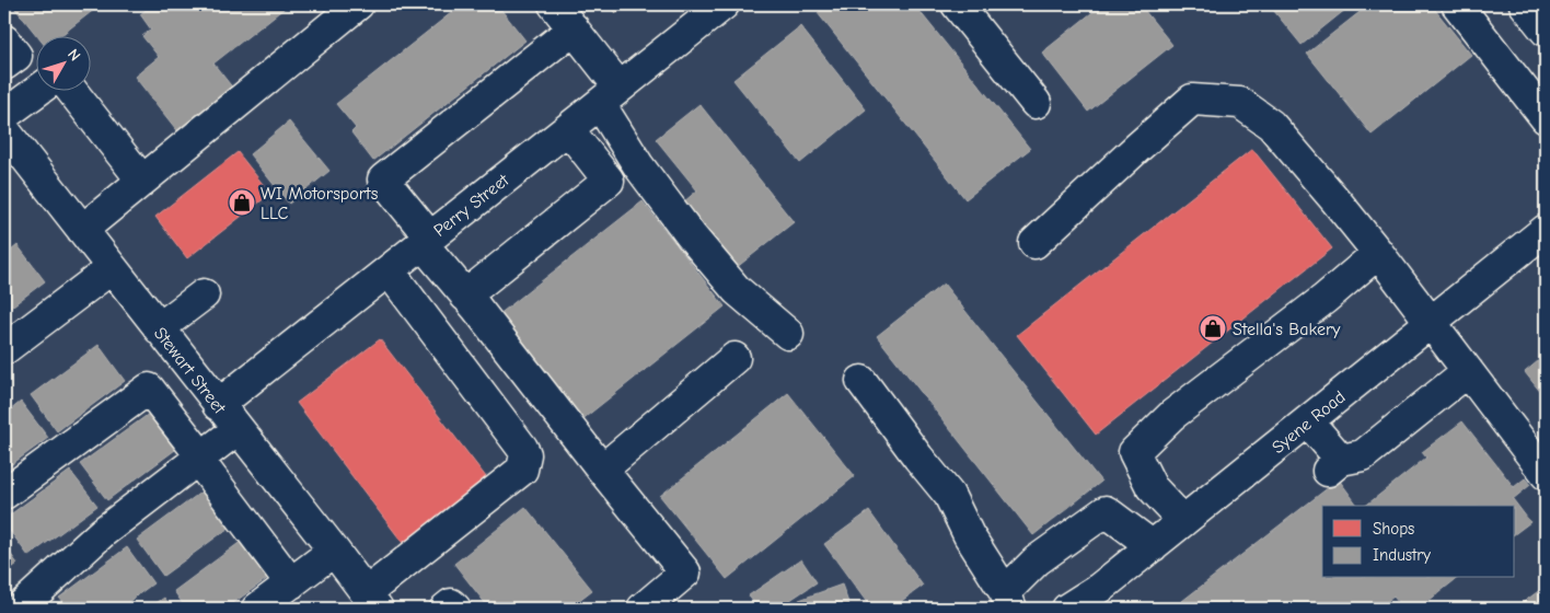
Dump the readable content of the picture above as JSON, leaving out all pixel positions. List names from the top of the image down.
{
  "streets": {
    "street": ["Perry Street", "Stewart Street", "Syene Road"]
  },
  "crossings": [
    ["Perry Street", "Stewart Street"]
  ],
  "places": {
    "shop": ["WI Motorsports LLC", "Stella's Bakery"]
  },
  "legend": ["Shops", "Industry"],
  "north": "top right"
}
